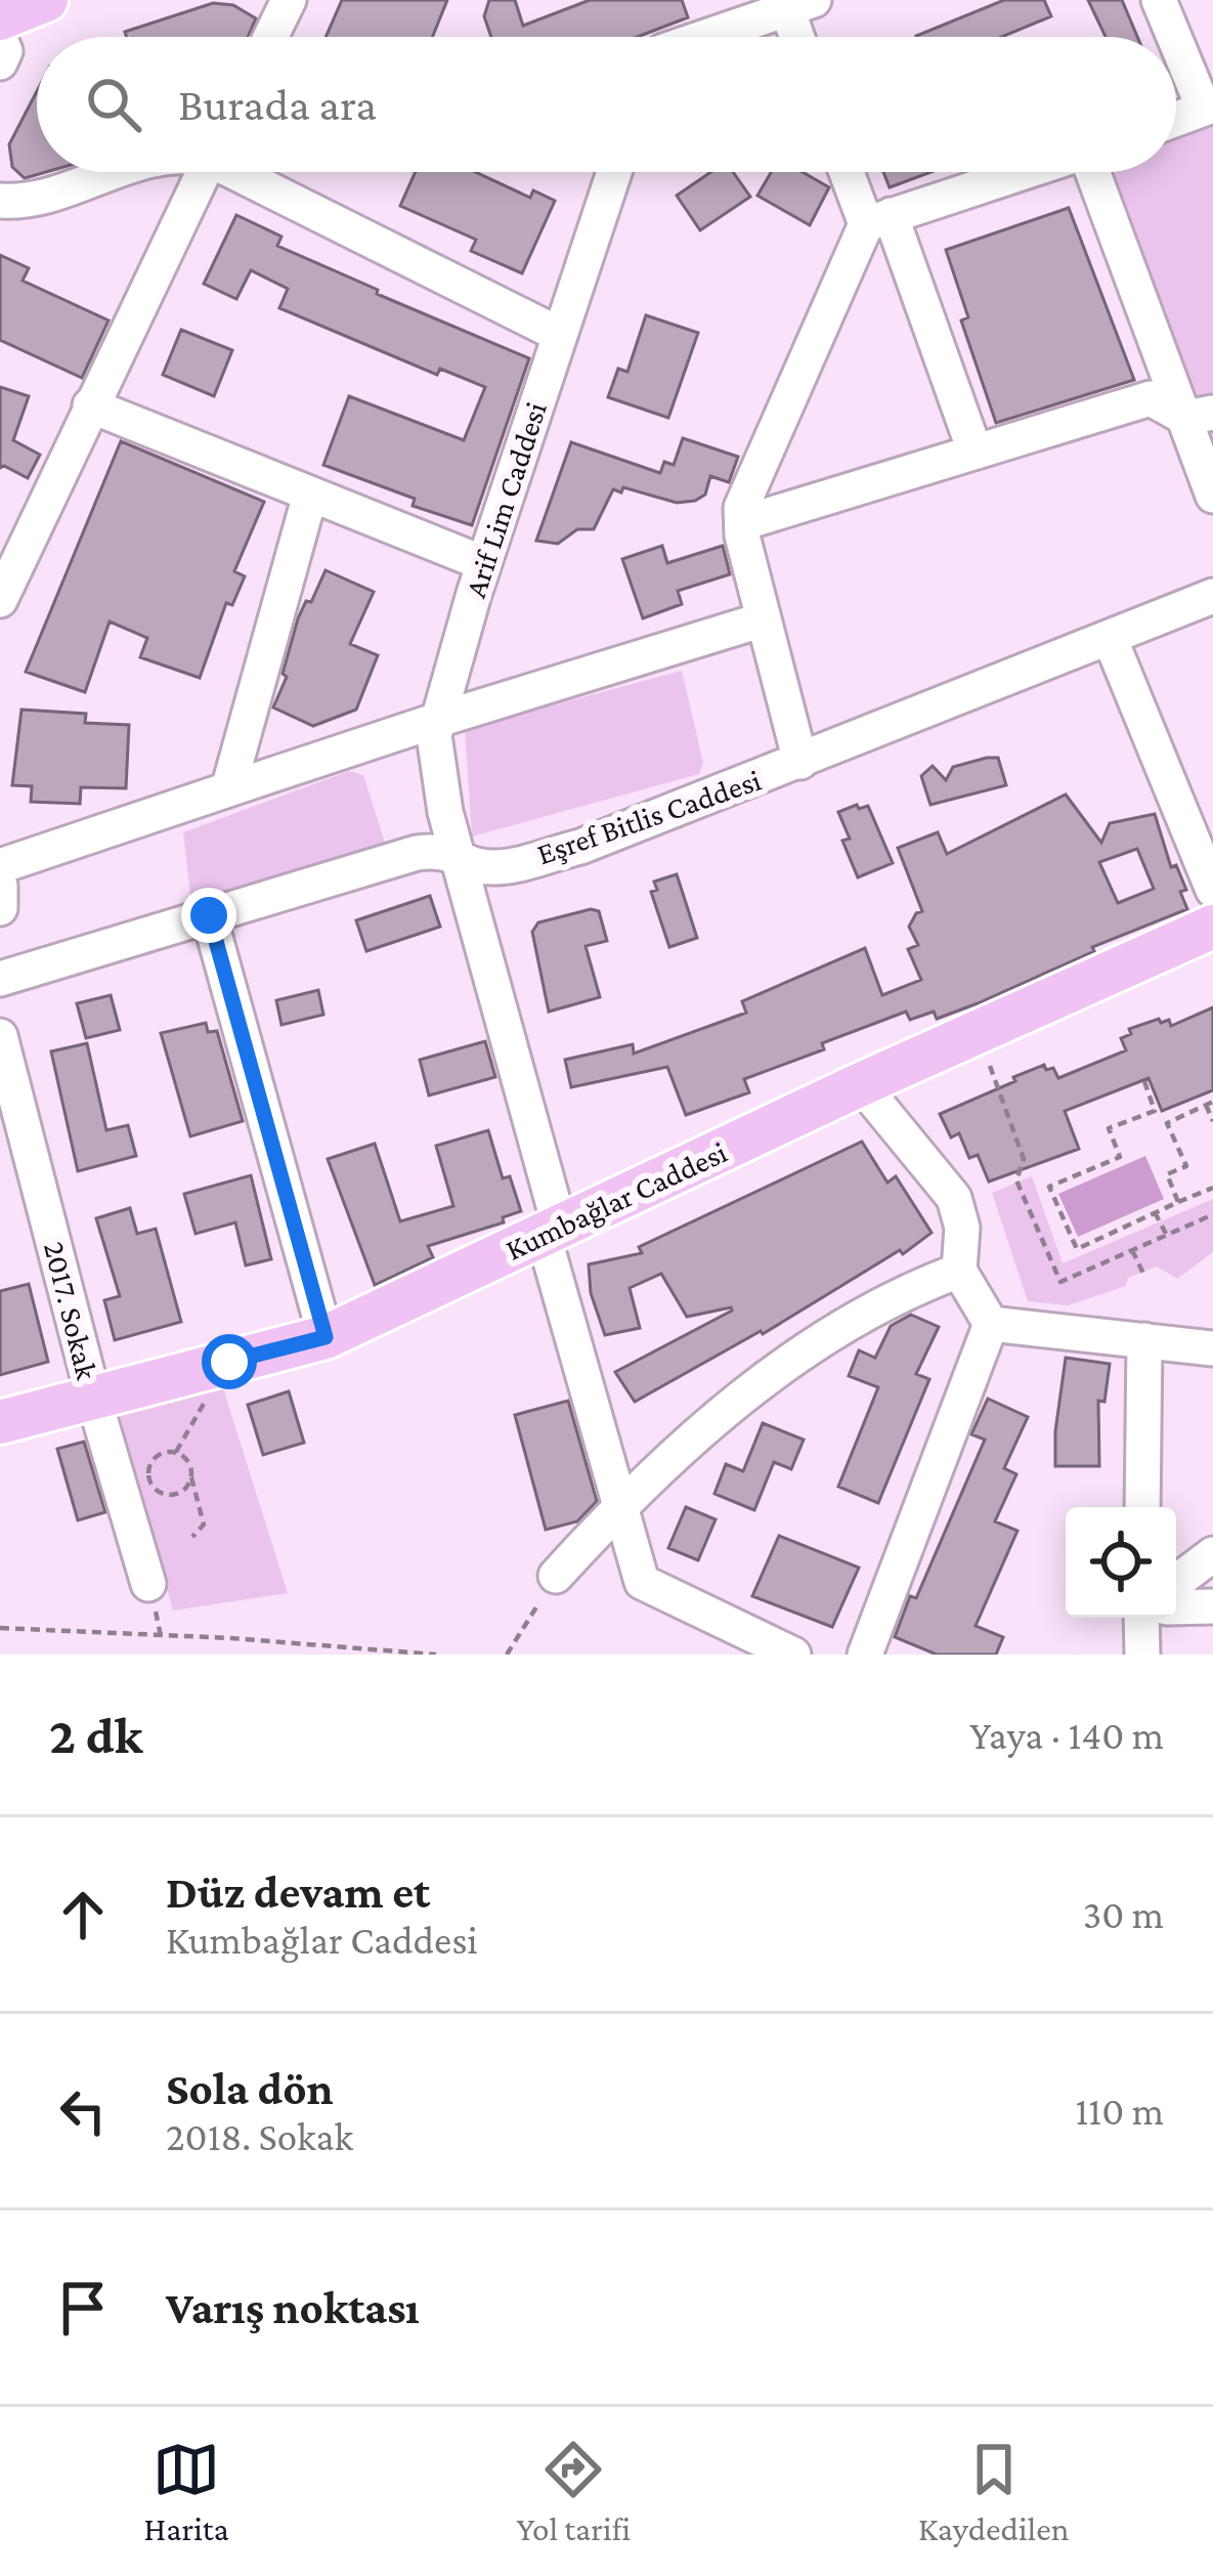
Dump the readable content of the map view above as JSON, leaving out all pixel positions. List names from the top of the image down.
{
  "streets": {
    "main road": ["Kumbağlar Caddesi"],
    "street": ["Arif Lim Caddesi", "Eşref Bitlis Caddesi", "2017. Sokak"]
  },
  "crossings": [
    ["Arif Lim Caddesi", "Eşref Bitlis Caddesi"],
    ["Arif Lim Caddesi", "Kumbağlar Caddesi"],
    ["Kumbağlar Caddesi", "2017. Sokak"]
  ],
  "page": {
    "search": "Burada ara",
    "heading": ["2 dk", "Yaya · 140 m"],
    "list": [
      ["Düz devam et", "Kumbağlar Caddesi", "30 m"],
      ["Sola dön", "2018. Sokak", "110 m"],
      "Varış noktası"
    ],
    "nav": ["Harita", "Yol tarifi", "Kaydedilen"]
  }
}
